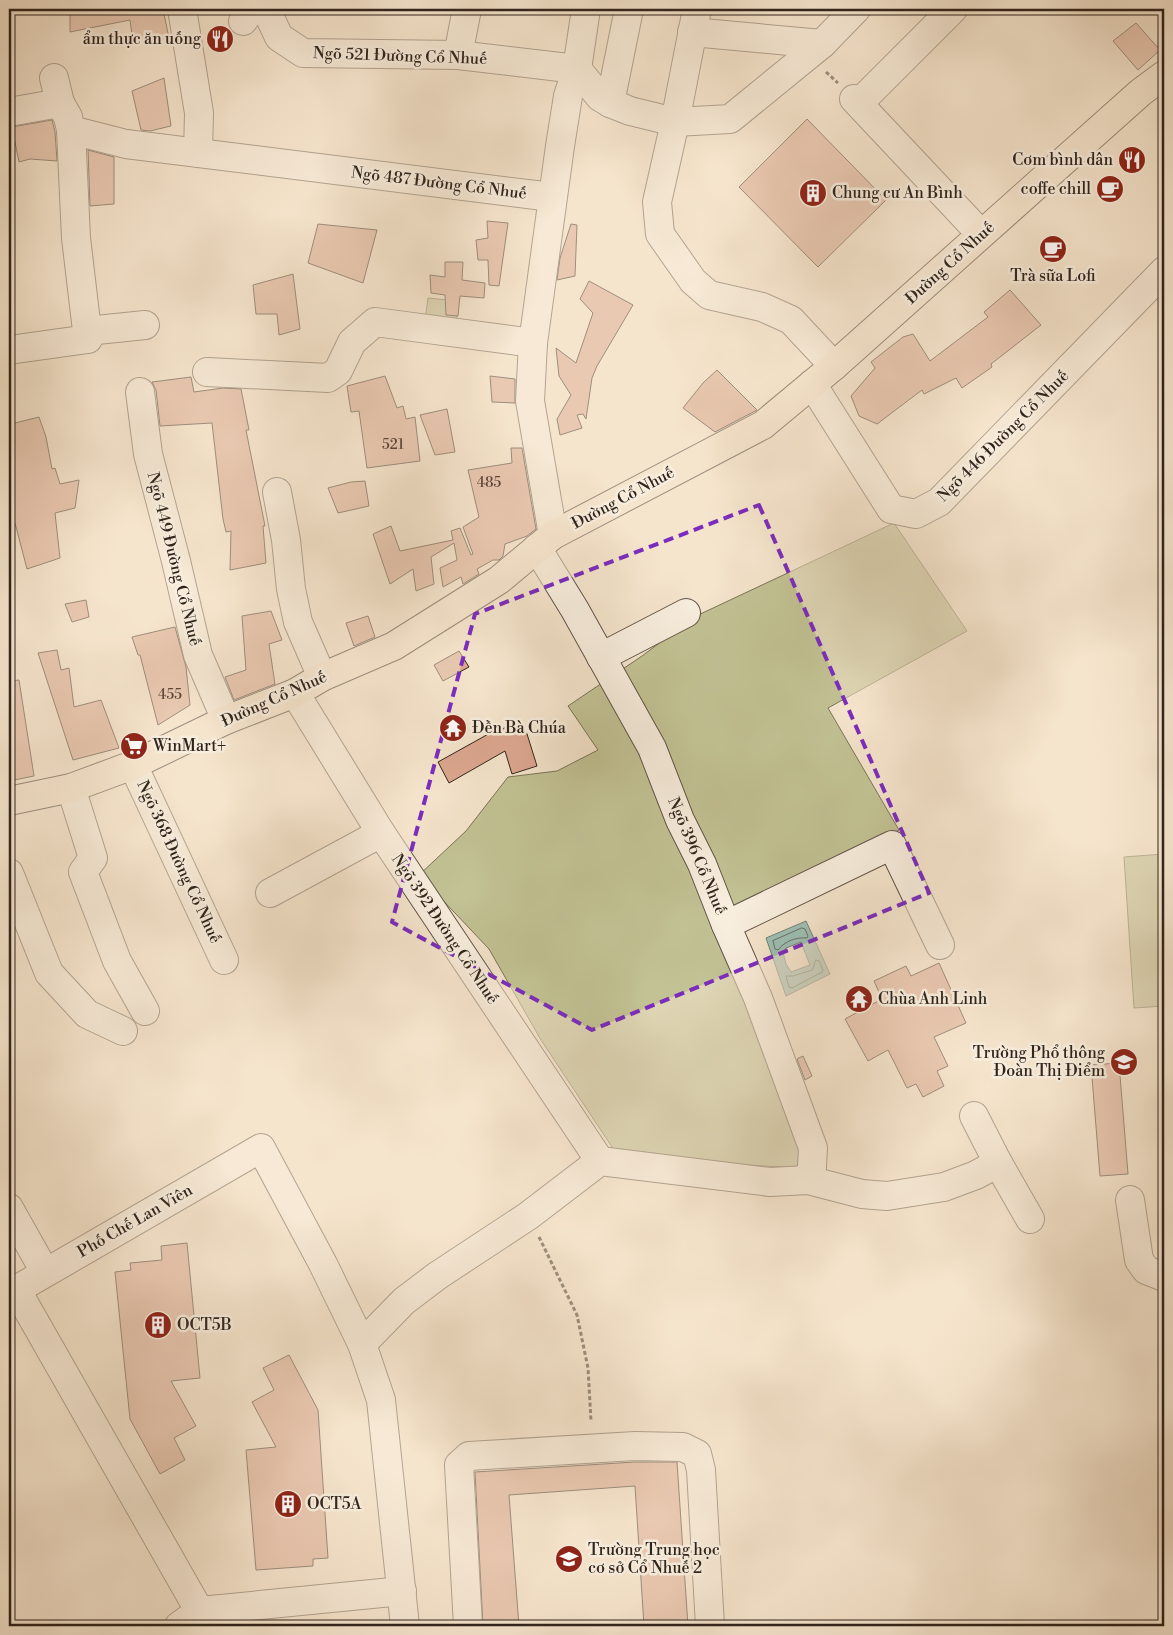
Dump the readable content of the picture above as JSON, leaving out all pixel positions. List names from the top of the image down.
{
  "streets": {
    "main road": ["Đường Cổ Nhuế"],
    "street": [
      "Ngõ 521 Đường Cổ Nhuế",
      "Ngõ 487 Đường Cổ Nhuế",
      "Ngõ 446 Đường Cổ Nhuế",
      "Ngõ 449 Đường Cổ Nhuế",
      "Ngõ 396 Cổ Nhuế",
      "Ngõ 368 Đường Cổ Nhuế",
      "Ngõ 392 Đường Cổ Nhuế",
      "Phố Chế Lan Viên"
    ]
  },
  "crossings": [
    ["Đường Cổ Nhuế", "Ngõ 446 Đường Cổ Nhuế"],
    ["Đường Cổ Nhuế", "Ngõ 449 Đường Cổ Nhuế"],
    ["Đường Cổ Nhuế", "Ngõ 396 Cổ Nhuế"],
    ["Đường Cổ Nhuế", "Ngõ 368 Đường Cổ Nhuế"],
    ["Đường Cổ Nhuế", "Ngõ 392 Đường Cổ Nhuế"]
  ],
  "places": {
    "restaurant": ["ẩm thực ăn uống", "Cơm bình dân"],
    "cafe": ["coffe chill", "Trà sữa Lofi"],
    "building": ["Chung cư An Bình", "OCT5B", "OCT5A"],
    "temple": ["Đền Bà Chúa", "Chùa Anh Linh"],
    "supermarket": ["WinMart+"],
    "school or university": ["Trường Phổ thông Đoàn Thị Điểm", "Trường Trung học cơ sở Cổ Nhuế 2"]
  },
  "house_numbers": ["521", "485", "455"]
}
